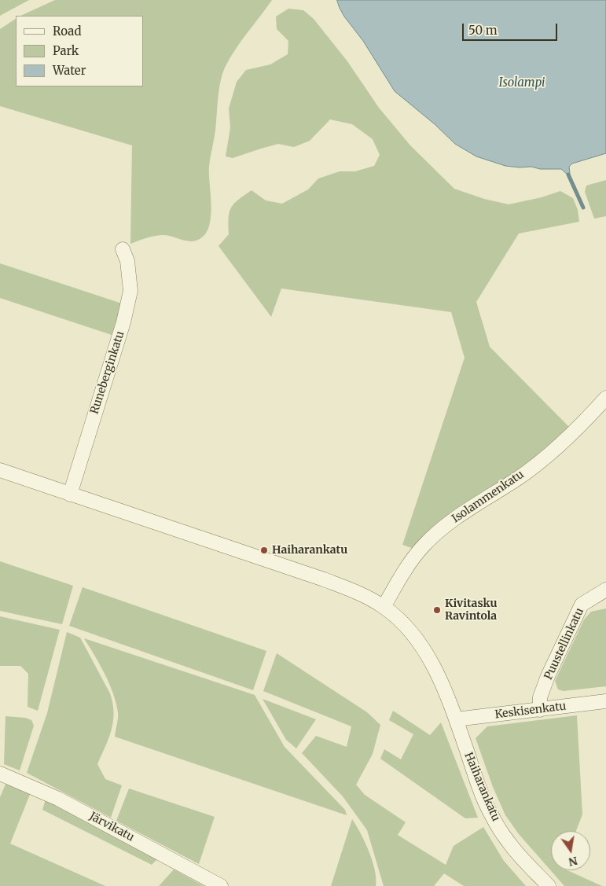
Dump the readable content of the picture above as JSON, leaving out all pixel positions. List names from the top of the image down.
{
  "streets": {
    "street": [
      "Runeberginkatu",
      "Isolammenkatu",
      "Puustellinkatu",
      "Keskisenkatu",
      "Haiharankatu",
      "Järvikatu"
    ]
  },
  "crossings": [
    ["Runeberginkatu", "Haiharankatu"],
    ["Isolammenkatu", "Haiharankatu"],
    ["Puustellinkatu", "Keskisenkatu"],
    ["Keskisenkatu", "Haiharankatu"]
  ],
  "water": ["Isolampi"],
  "places": ["Haiharankatu", "Kivitasku Ravintola"],
  "legend": ["Road", "Park", "Water"],
  "scale_bar": "50 m",
  "north": "bottom"
}
